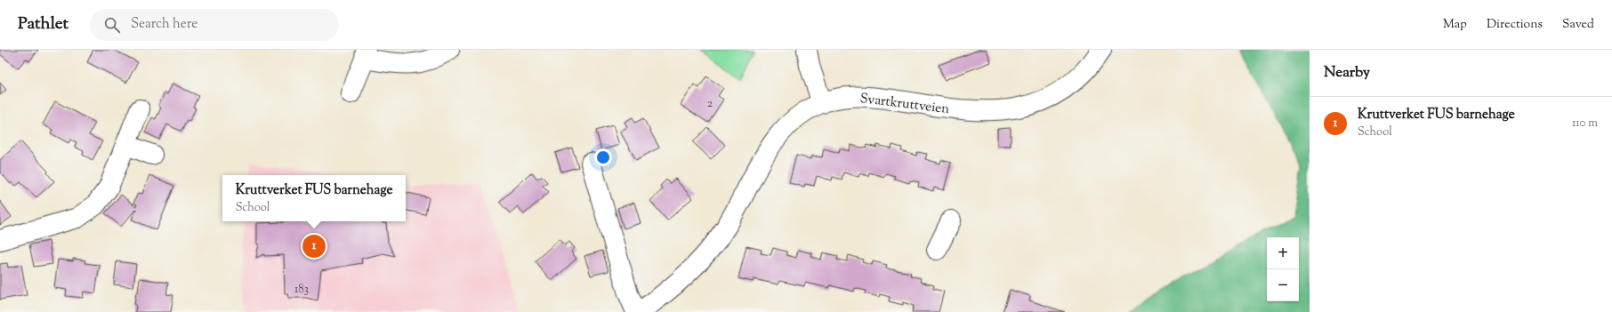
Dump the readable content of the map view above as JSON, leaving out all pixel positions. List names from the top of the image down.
{
  "streets": {
    "street": ["Svartkruttveien"]
  },
  "house_numbers": ["2", "183"],
  "page": {
    "header": "Pathlet",
    "search": "Search here",
    "nav": ["Map", "Directions", "Saved"],
    "heading": "Nearby",
    "list": [
      {
        "mark": "1",
        "name": "Kruttverket FUS barnehage",
        "note": "School",
        "value": "110 m"
      }
    ],
    "popup": ["Kruttverket FUS barnehage", "School"],
    "pins": "1",
    "map_buttons": ["+", "−"]
  }
}
